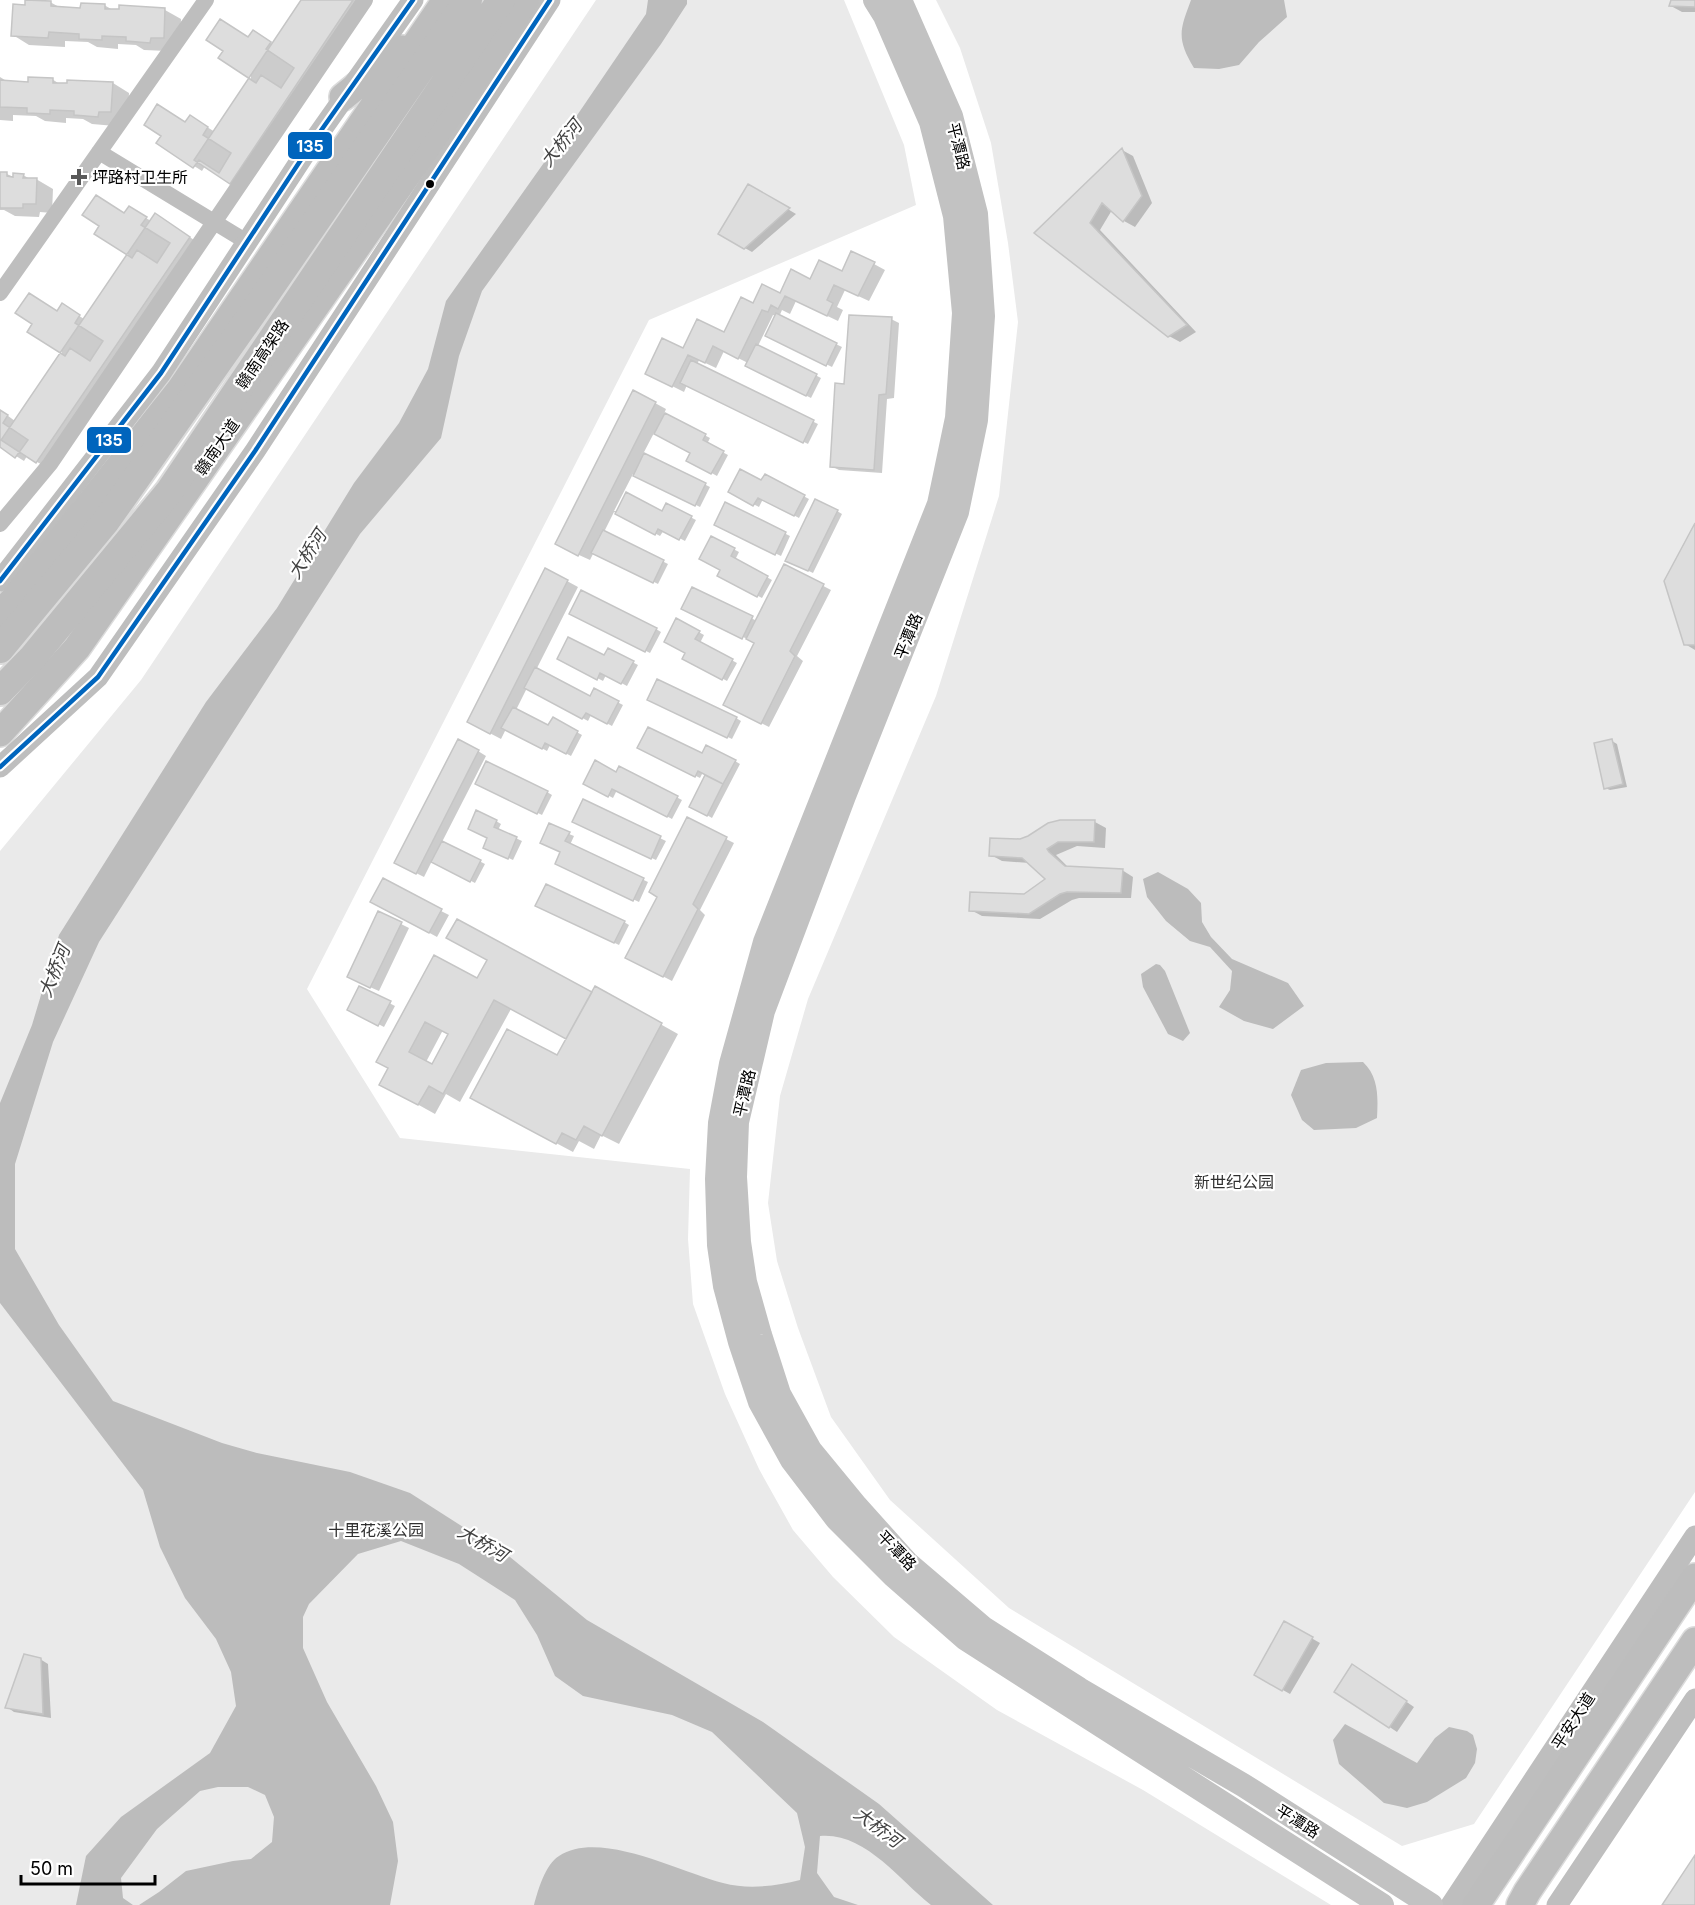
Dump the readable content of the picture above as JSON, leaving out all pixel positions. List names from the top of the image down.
{
  "streets": {
    "highway": ["赣南高架路"],
    "main road": ["平潭路", "赣南大道", "平安大道"]
  },
  "water": ["大桥河"],
  "parks": ["新世纪公园", "十里花溪公园"],
  "places": {
    "health": ["坪路村卫生所"]
  },
  "lines": ["transit line 135"],
  "scale_bar": "50 m"
}
